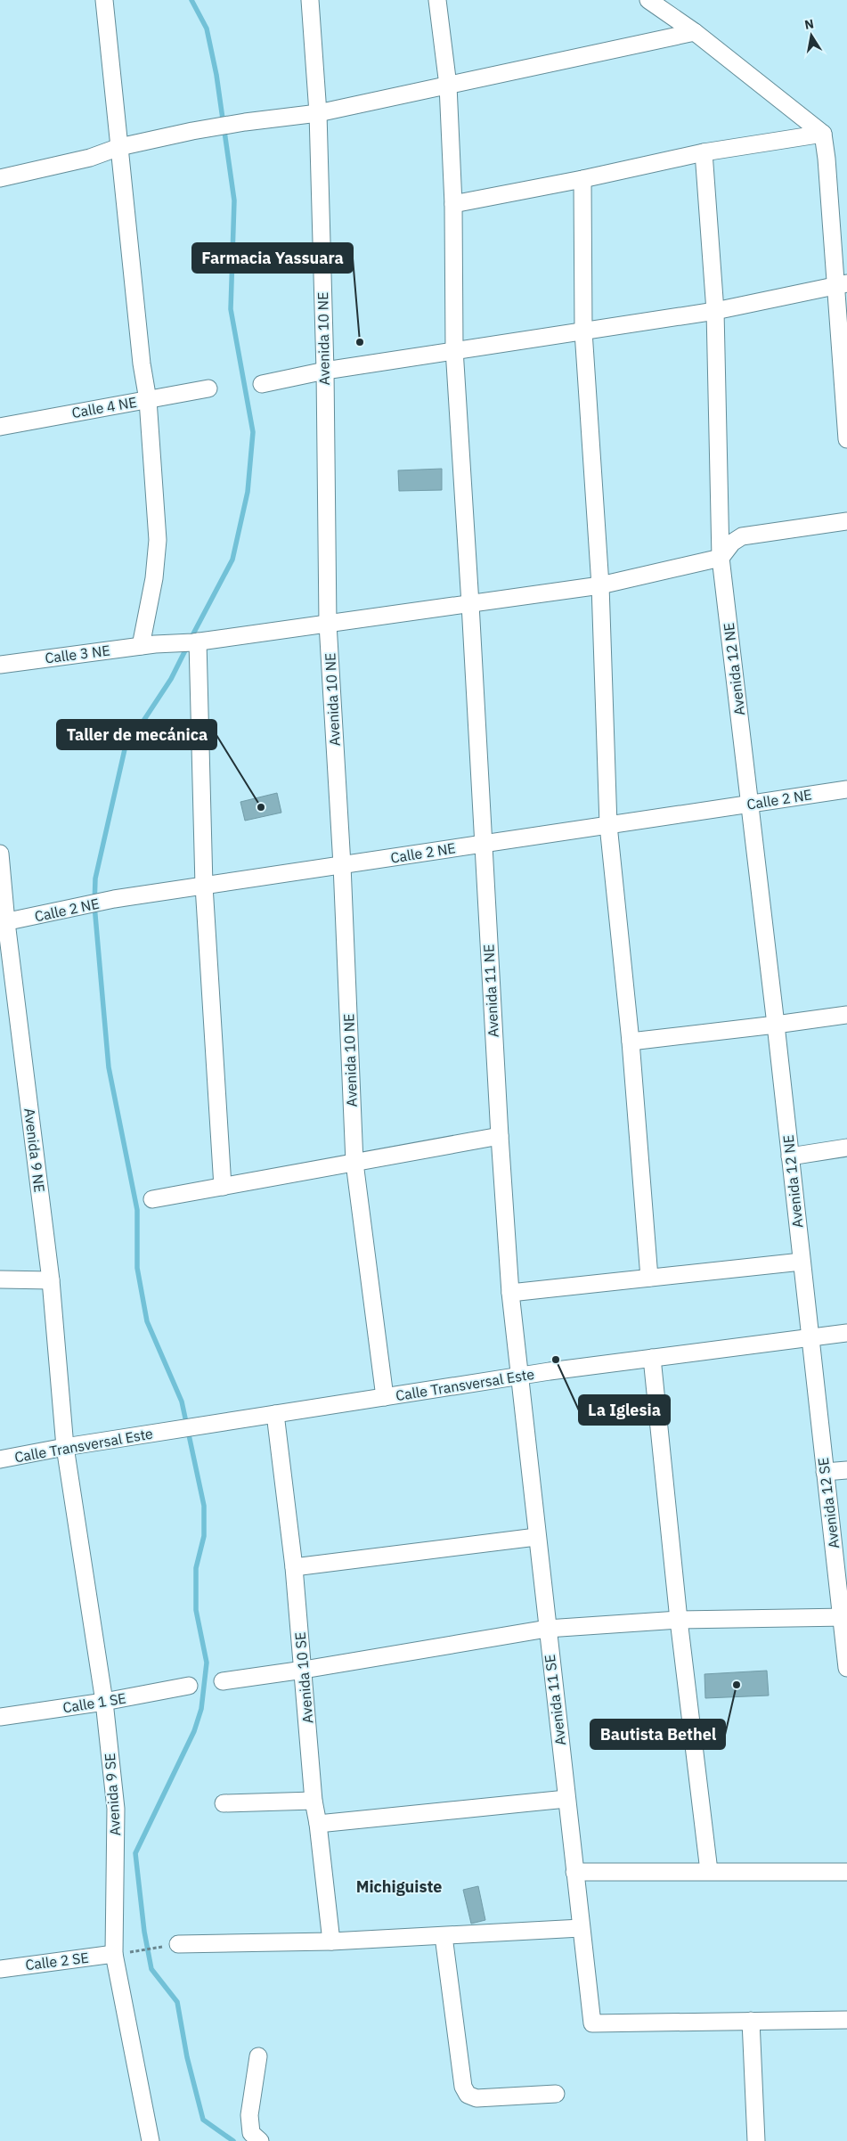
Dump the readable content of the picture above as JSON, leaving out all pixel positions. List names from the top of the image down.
{
  "streets": {
    "street": [
      "Avenida 10 NE",
      "Calle 4 NE",
      "Calle 3 NE",
      "Avenida 12 NE",
      "Calle 2 NE",
      "Avenida 11 NE",
      "Avenida 9 NE",
      "Calle Transversal Este",
      "Avenida 12 SE",
      "Avenida 10 SE",
      "Avenida 11 SE",
      "Calle 1 SE",
      "Avenida 9 SE",
      "Calle 2 SE"
    ]
  },
  "crossings": [
    ["Avenida 10 NE", "Calle 3 NE"],
    ["Avenida 10 NE", "Calle 2 NE"],
    ["Avenida 10 NE", "Calle Transversal Este"],
    ["Calle 3 NE", "Avenida 12 NE"],
    ["Calle 3 NE", "Avenida 11 NE"],
    ["Avenida 12 NE", "Calle 2 NE"],
    ["Avenida 12 NE", "Calle Transversal Este"],
    ["Avenida 12 NE", "Avenida 12 SE"],
    ["Calle 2 NE", "Avenida 11 NE"],
    ["Calle 2 NE", "Avenida 9 NE"],
    ["Avenida 11 NE", "Calle Transversal Este"],
    ["Avenida 11 NE", "Avenida 11 SE"],
    ["Avenida 9 NE", "Calle Transversal Este"],
    ["Avenida 9 NE", "Avenida 9 SE"],
    ["Calle Transversal Este", "Avenida 12 SE"],
    ["Calle Transversal Este", "Avenida 10 SE"],
    ["Calle Transversal Este", "Avenida 11 SE"],
    ["Calle Transversal Este", "Avenida 9 SE"],
    ["Calle 1 SE", "Avenida 9 SE"],
    ["Avenida 9 SE", "Calle 2 SE"]
  ],
  "districts": ["Michiguiste"],
  "places": [
    "Farmacia Yassuara",
    "Taller de mecánica",
    "La Iglesia",
    "Bautista Bethel"
  ],
  "north": "top"
}
